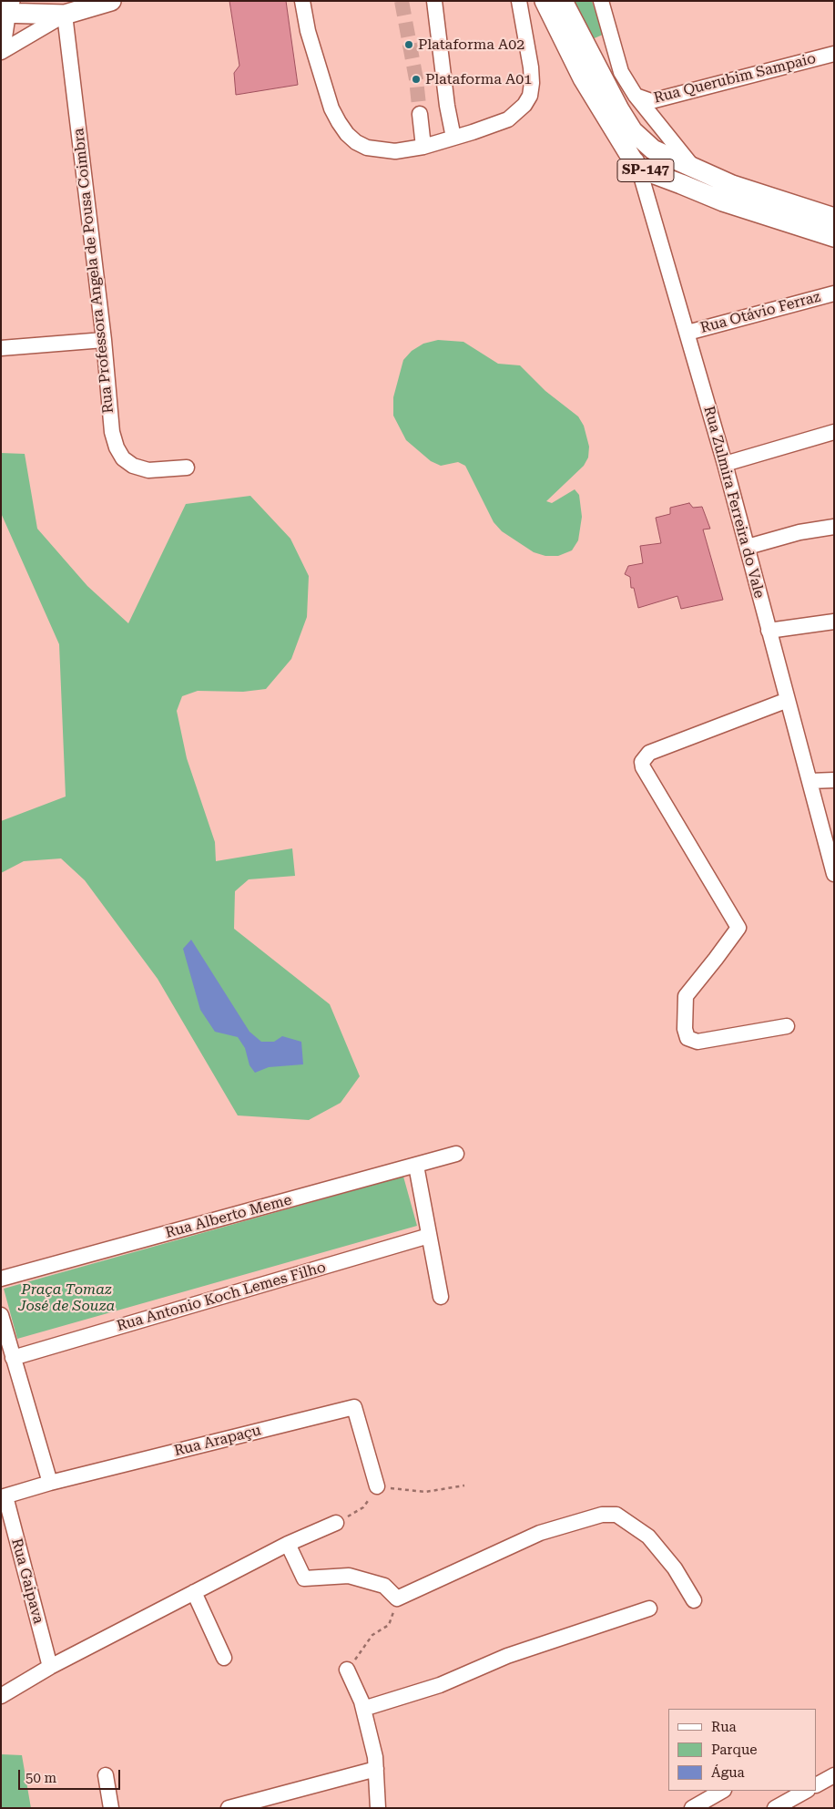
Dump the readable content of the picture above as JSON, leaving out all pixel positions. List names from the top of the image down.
{
  "streets": {
    "main road": ["SP-147"],
    "street": [
      "Rua Querubim Sampaio",
      "Rua Professora Angela de Pousa Coimbra",
      "Rua Otávio Ferraz",
      "Rua Zulmira Ferreira do Vale",
      "Rua Alberto Meme",
      "Rua Antonio Koch Lemes Filho",
      "Rua Arapaçu",
      "Rua Gaipava"
    ]
  },
  "crossings": [
    ["SP-147", "Rua Zulmira Ferreira do Vale"],
    ["Rua Otávio Ferraz", "Rua Zulmira Ferreira do Vale"],
    ["Rua Arapaçu", "Rua Gaipava"]
  ],
  "parks": ["Praça Tomaz José de Souza"],
  "places": ["Plataforma A02", "Plataforma A01"],
  "legend": ["Rua", "Parque", "Água"],
  "scale_bar": "50 m"
}
